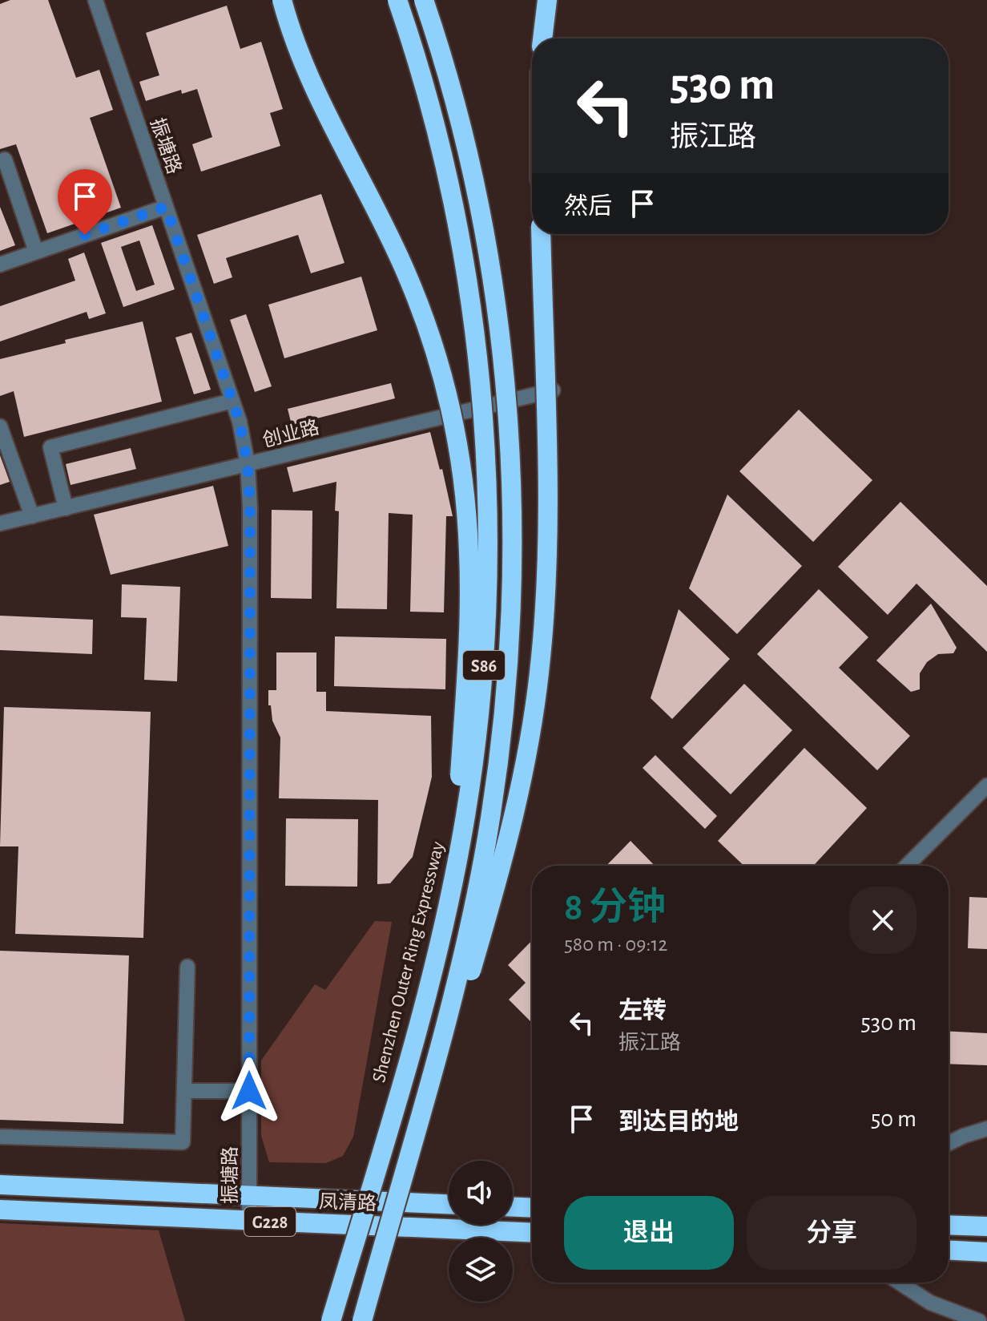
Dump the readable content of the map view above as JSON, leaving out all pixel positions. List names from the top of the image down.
{
  "streets": {
    "highway": [
      "S86",
      "Shenzhen Outer Ring Expressway",
      "凤清路",
      "G228"
    ],
    "street": ["振塘路", "创业路"]
  },
  "crossings": [
    ["振塘路", "创业路"],
    ["振塘路", "凤清路"]
  ],
  "page": {
    "turn": ["530 m", "振江路"],
    "then": "然后",
    "heading": ["8 分钟", "580 m · 09:12"],
    "list": [
      {
        "name": "左转",
        "note": "振江路",
        "value": "530 m"
      },
      {
        "name": "到达目的地",
        "value": "50 m"
      }
    ],
    "buttons": ["退出", "分享"]
  }
}
